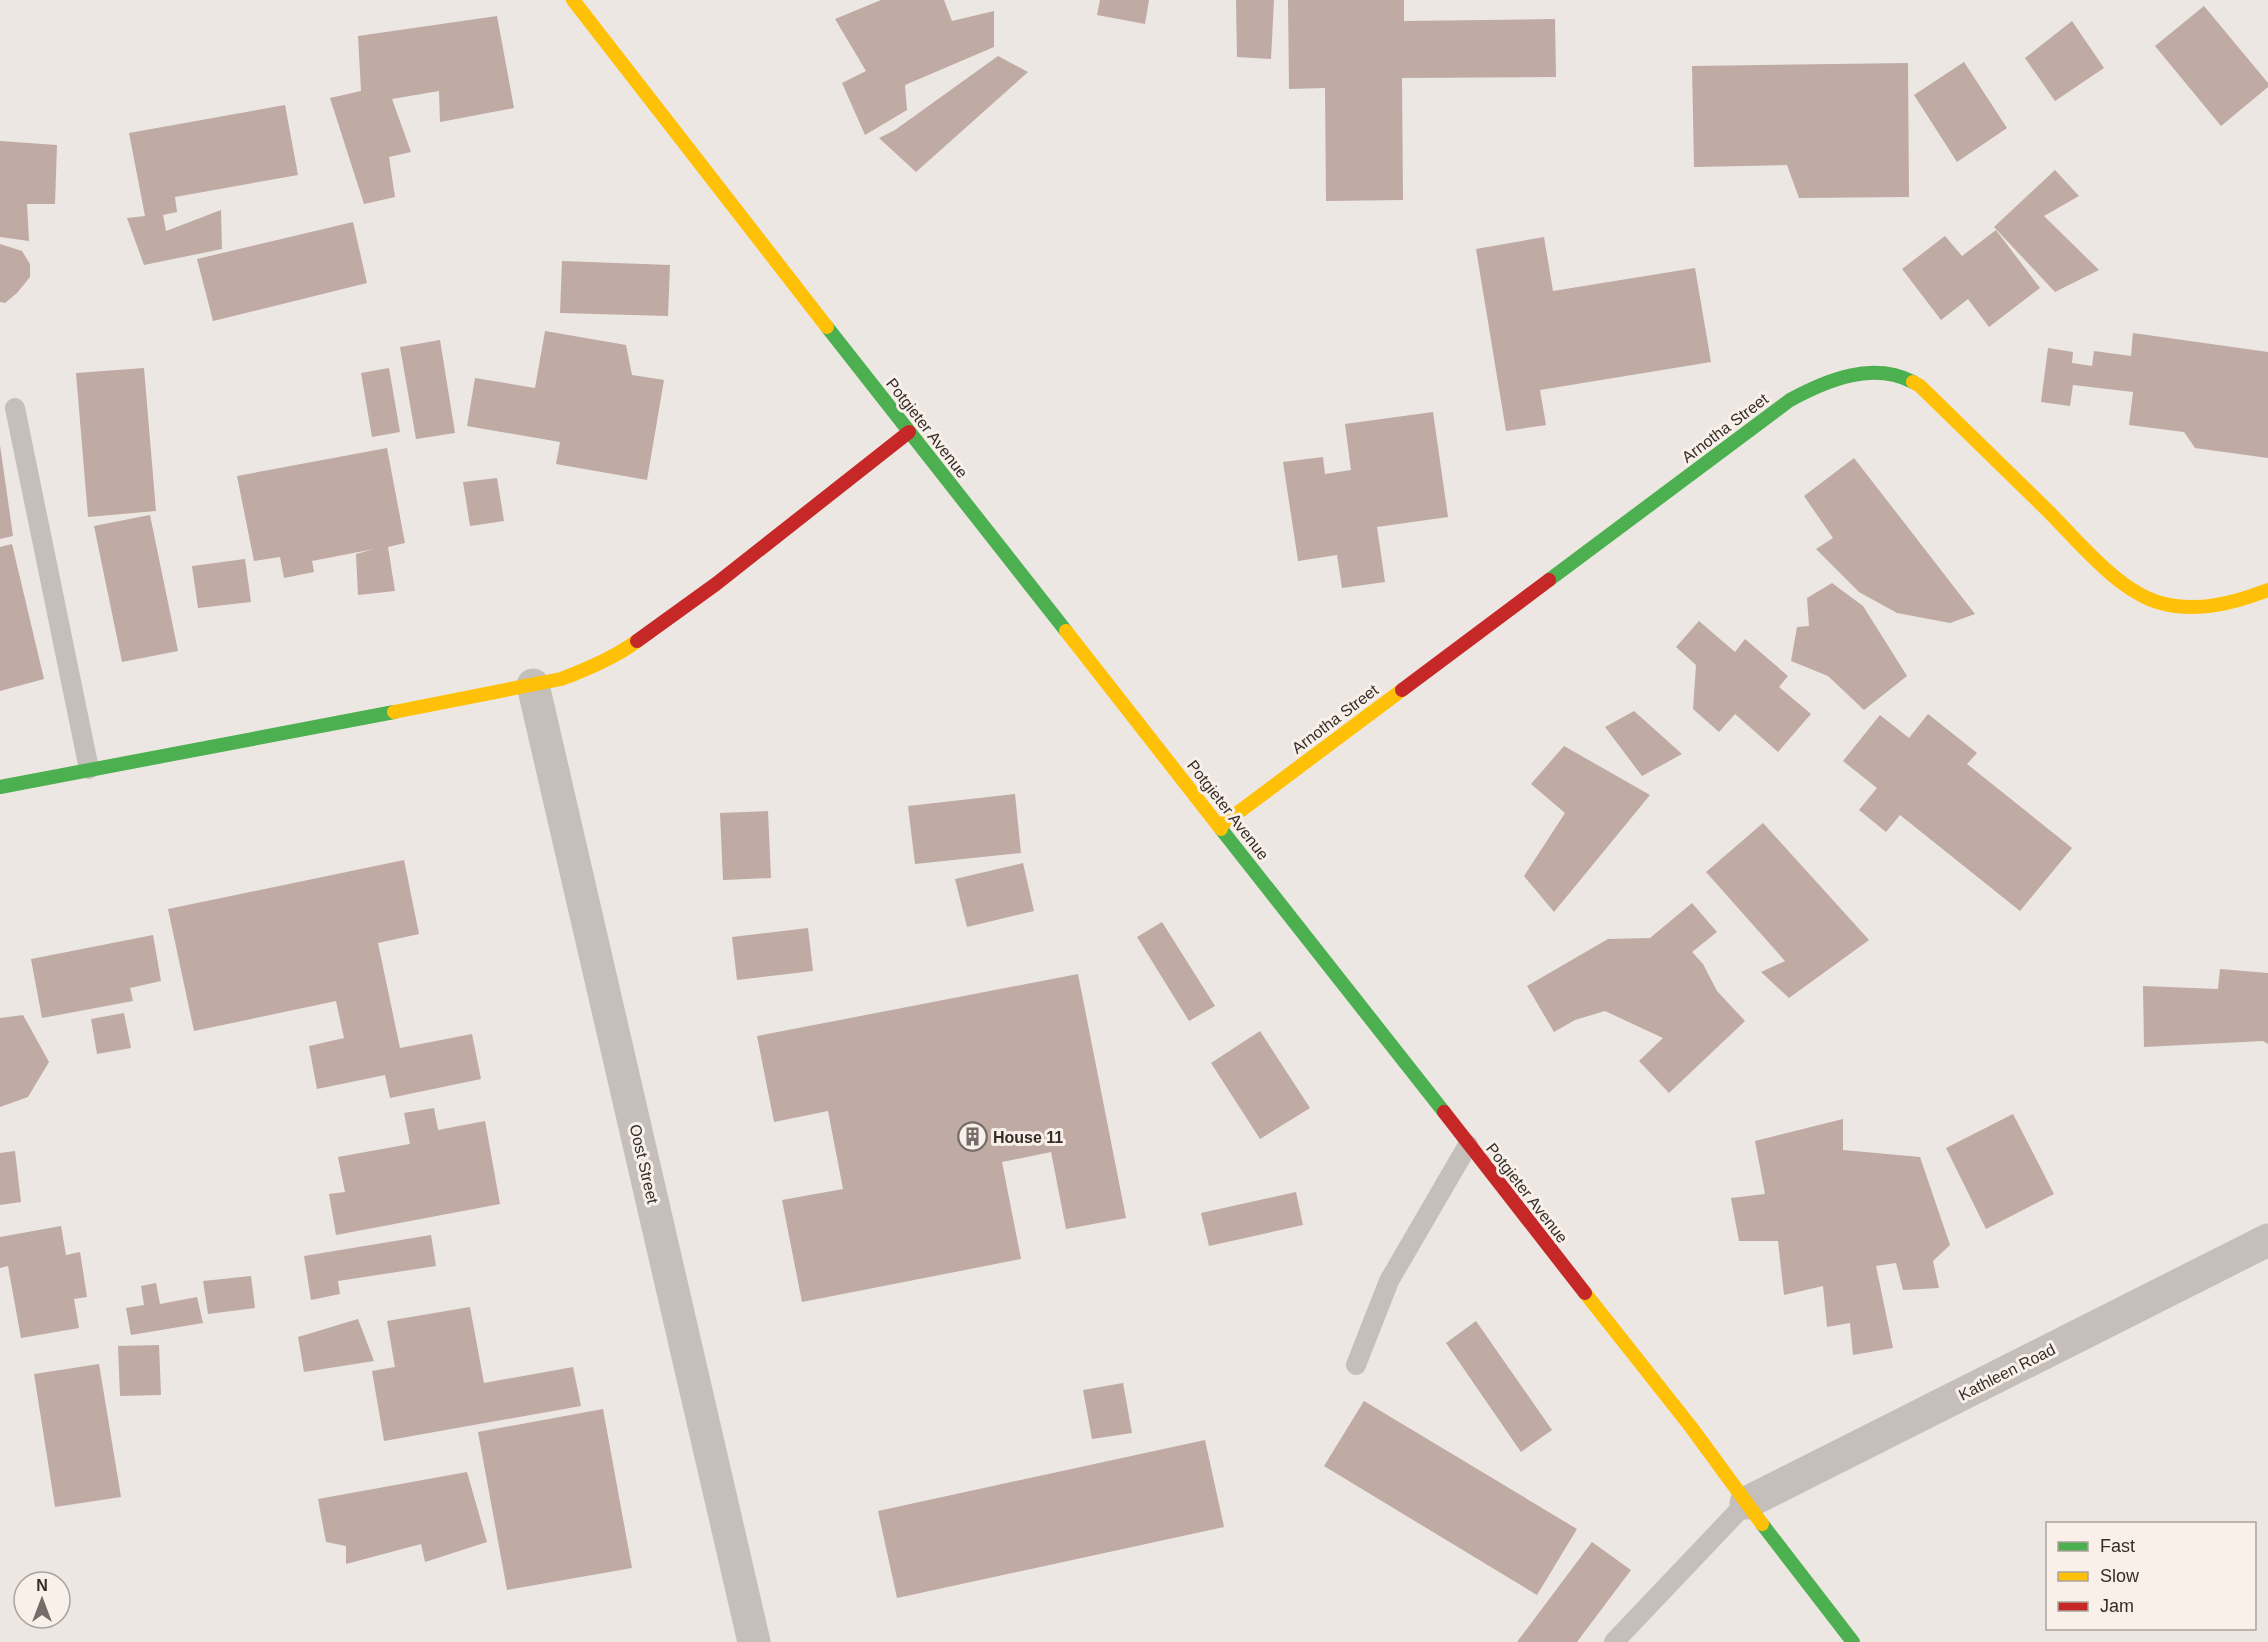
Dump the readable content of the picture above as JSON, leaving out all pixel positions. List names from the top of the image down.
{
  "streets": {
    "street": [
      "Potgieter Avenue",
      "Arnotha Street",
      "Oost Street",
      "Kathleen Road"
    ]
  },
  "crossings": [
    ["Potgieter Avenue", "Arnotha Street"],
    ["Potgieter Avenue", "Kathleen Road"]
  ],
  "places": {
    "building": ["House 11"]
  },
  "legend": ["Fast", "Slow", "Jam"],
  "north": "top"
}
